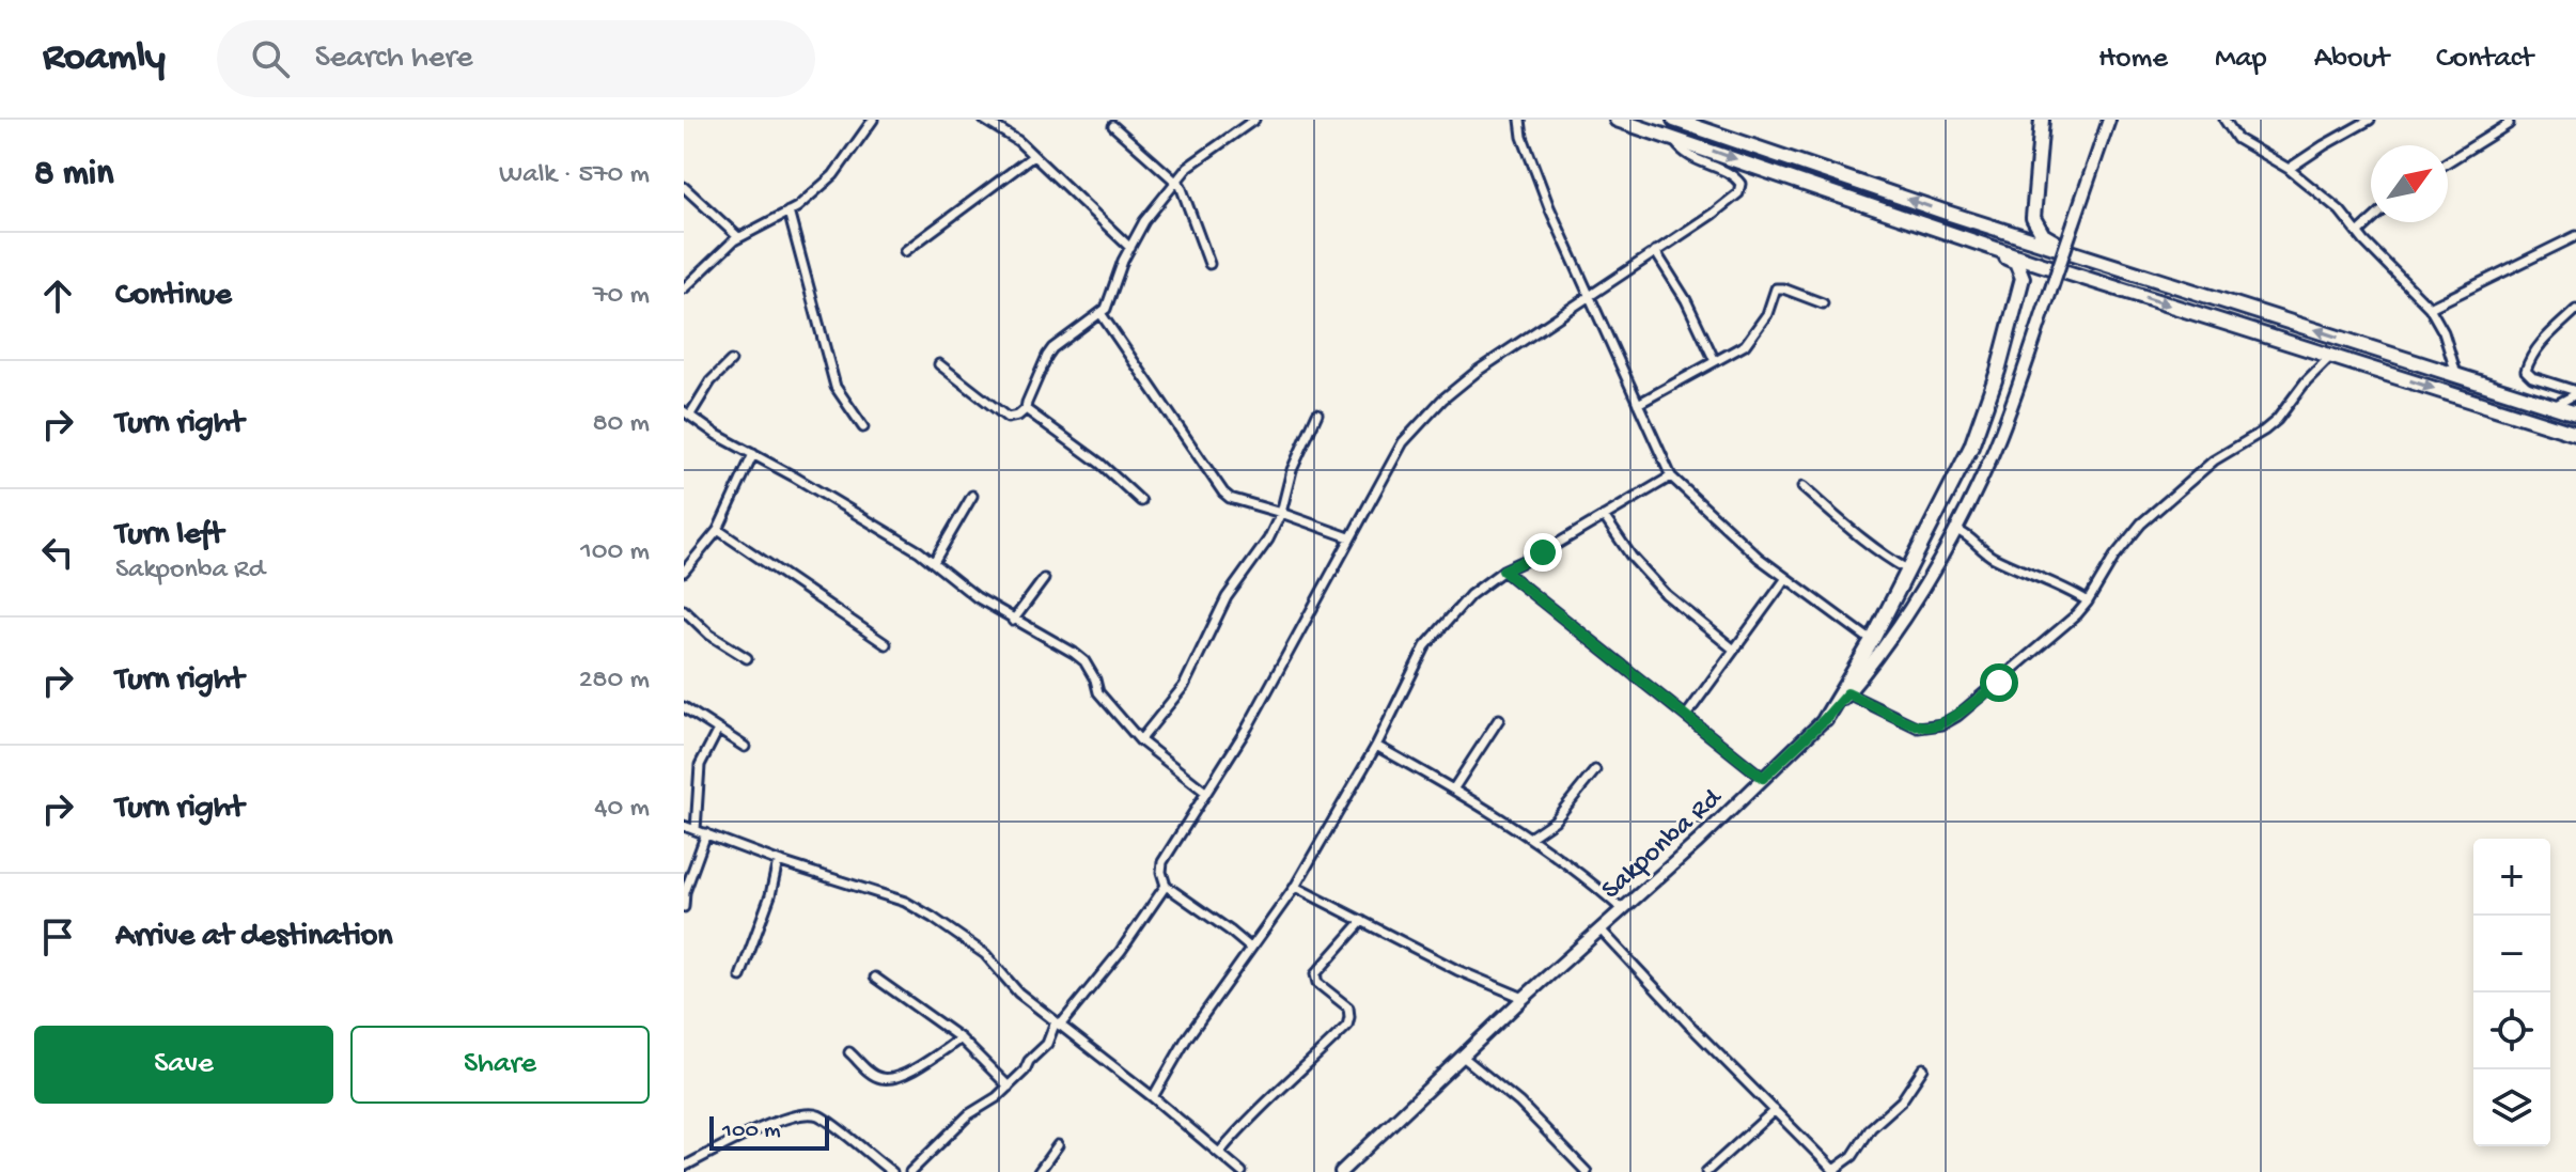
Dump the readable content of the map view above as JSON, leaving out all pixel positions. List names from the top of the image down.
{
  "streets": {
    "main road": ["Sakponba Rd"]
  },
  "scale_bar": "100 m",
  "north": "top right",
  "page": {
    "header": "Roamly",
    "search": "Search here",
    "nav": [
      "Home",
      "Map",
      "About",
      "Contact"
    ],
    "heading": ["8 min", "Walk · 570 m"],
    "list": [
      ["Continue", "70 m"],
      ["Turn right", "80 m"],
      ["Turn left", "Sakponba Rd", "100 m"],
      ["Turn right", "280 m"],
      ["Turn right", "40 m"],
      "Arrive at destination"
    ],
    "map_buttons": ["+", "−"],
    "buttons": ["Save", "Share"],
    "scale": "100 m"
  }
}
